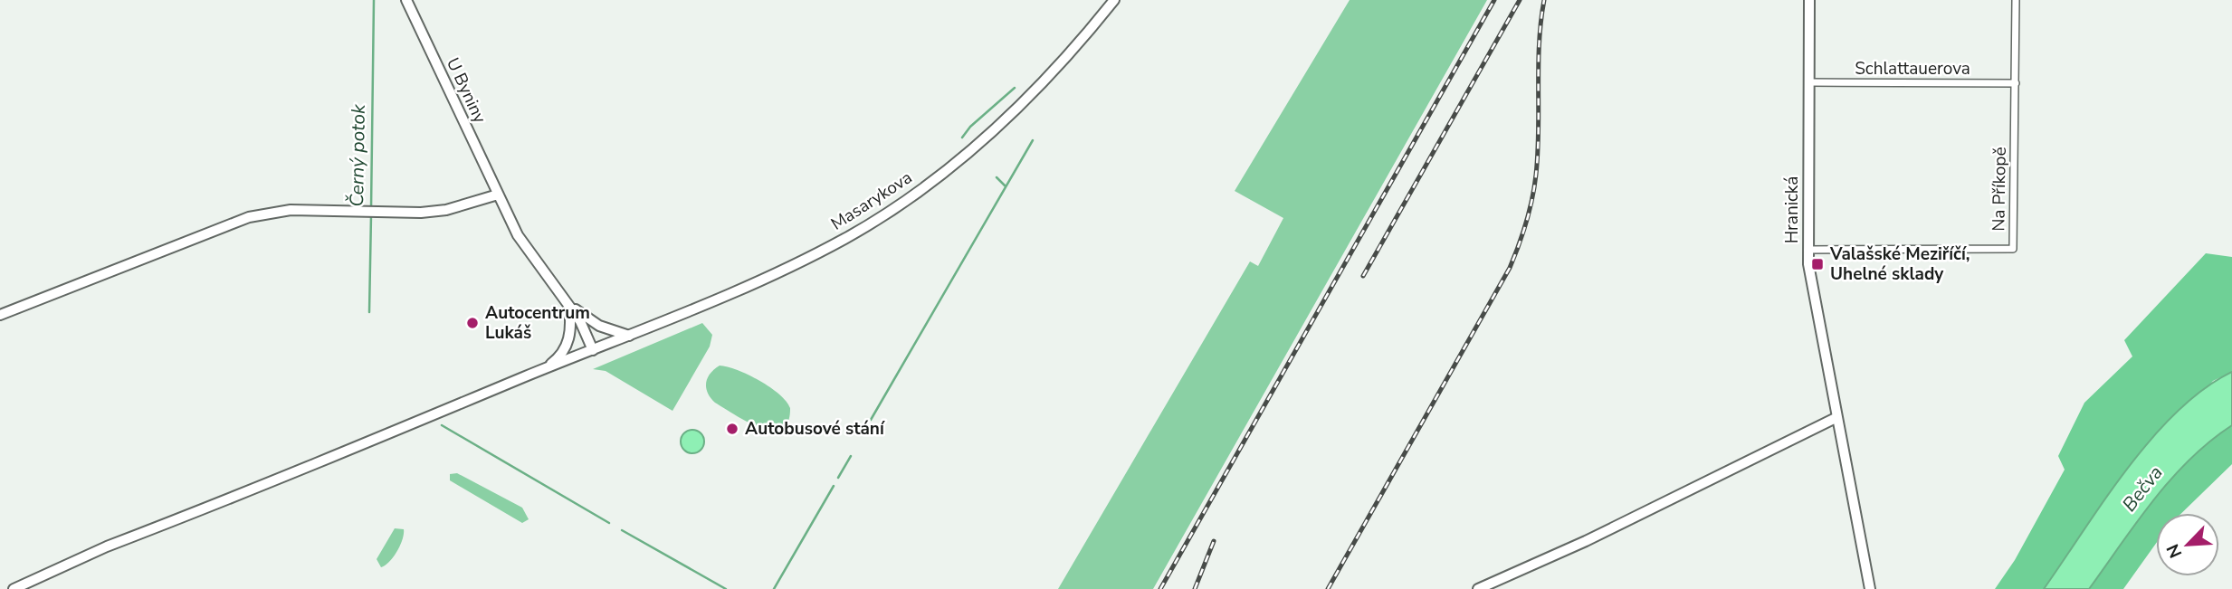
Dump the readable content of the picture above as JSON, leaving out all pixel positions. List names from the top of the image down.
{
  "streets": {
    "street": [
      "Schlattauerova",
      "U Byniny",
      "Na Příkopě",
      "Masarykova",
      "Hranická"
    ]
  },
  "crossings": [
    ["Schlattauerova", "Na Příkopě"],
    ["Schlattauerova", "Hranická"],
    ["Na Příkopě", "Hranická"]
  ],
  "water": ["Černý potok", "Bečva"],
  "places": {
    "transit": ["Valašské Meziříčí, Uhelné sklady"],
    "other": ["Autocentrum Lukáš", "Autobusové stání"]
  },
  "north": "bottom left"
}
